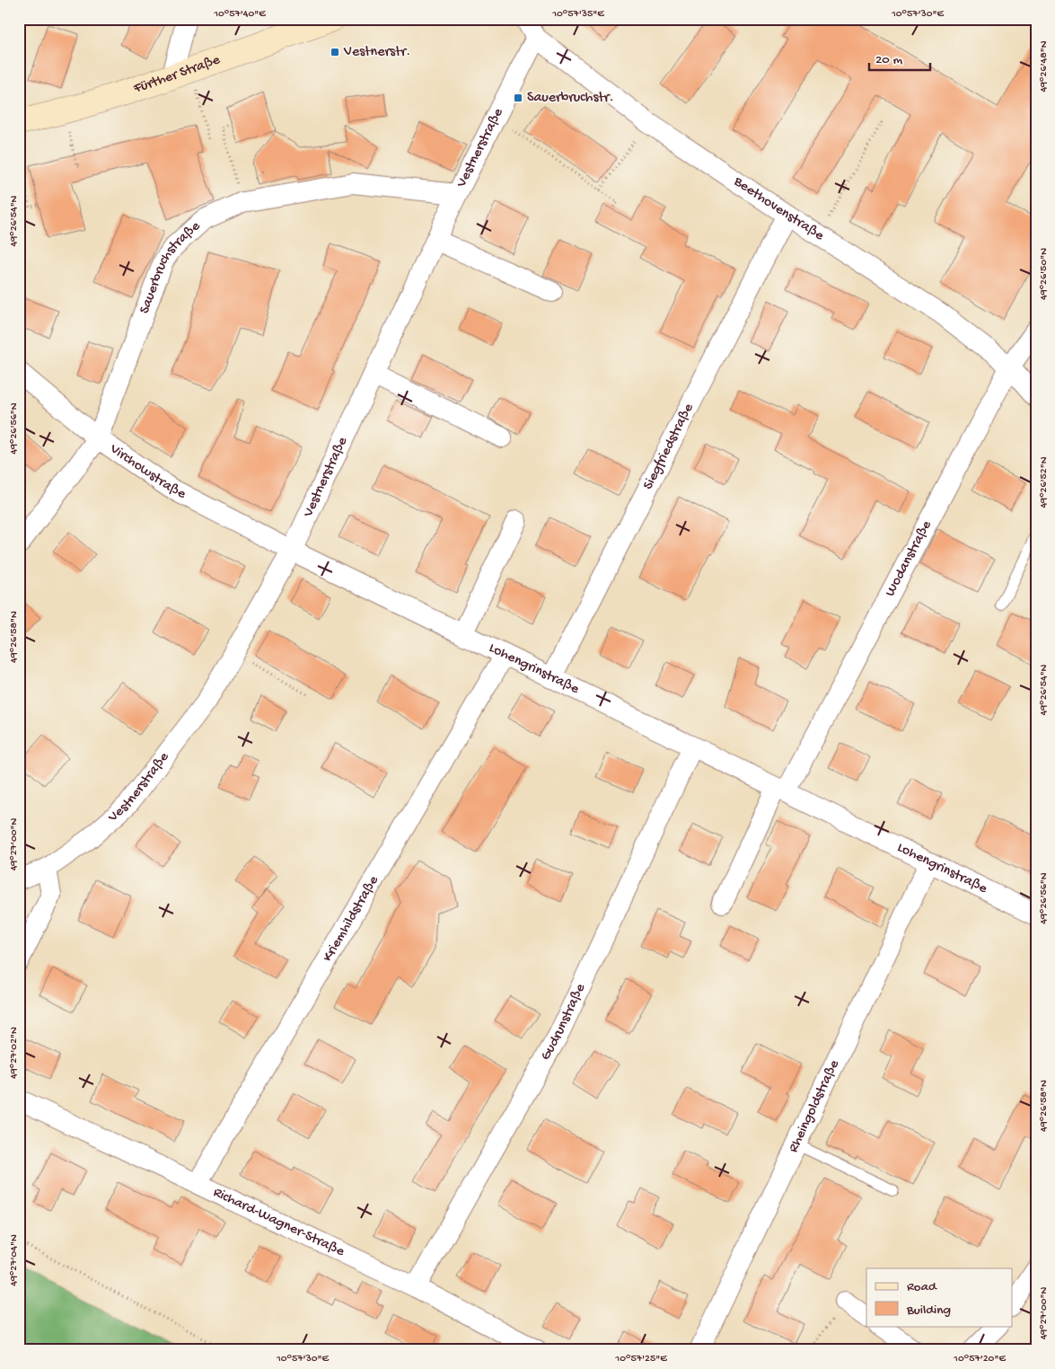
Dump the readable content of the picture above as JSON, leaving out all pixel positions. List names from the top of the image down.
{
  "streets": {
    "main road": ["Fürther Straße"],
    "street": [
      "Vestnerstraße",
      "Beethovenstraße",
      "Sauerbruchstraße",
      "Siegfriedstraße",
      "Virchowstraße",
      "Wodanstraße",
      "Lohengrinstraße",
      "Kriemhildstraße",
      "Gudrunstraße",
      "Rheingoldstraße",
      "Richard-Wagner-Straße"
    ]
  },
  "crossings": [
    ["Vestnerstraße", "Beethovenstraße"],
    ["Vestnerstraße", "Sauerbruchstraße"],
    ["Vestnerstraße", "Virchowstraße"],
    ["Vestnerstraße", "Lohengrinstraße"],
    ["Beethovenstraße", "Siegfriedstraße"],
    ["Beethovenstraße", "Wodanstraße"],
    ["Sauerbruchstraße", "Virchowstraße"],
    ["Siegfriedstraße", "Lohengrinstraße"],
    ["Virchowstraße", "Lohengrinstraße"],
    ["Wodanstraße", "Lohengrinstraße"],
    ["Lohengrinstraße", "Kriemhildstraße"],
    ["Lohengrinstraße", "Gudrunstraße"],
    ["Lohengrinstraße", "Rheingoldstraße"],
    ["Kriemhildstraße", "Richard-Wagner-Straße"],
    ["Gudrunstraße", "Richard-Wagner-Straße"]
  ],
  "places": {
    "transit": ["Vestnerstr.", "Sauerbruchstr."]
  },
  "legend": ["Road", "Building"],
  "scale_bar": "20 m",
  "coordinates": [
    "10°57'40\"E",
    "10°57'35\"E",
    "10°57'30\"E",
    "49°26'48\"N",
    "49°26'54\"N",
    "49°26'50\"N",
    "49°26'56\"N",
    "49°26'52\"N",
    "49°26'58\"N",
    "49°27'00\"N",
    "49°27'02\"N",
    "49°27'04\"N",
    "10°57'25\"E",
    "10°57'20\"E"
  ]
}
